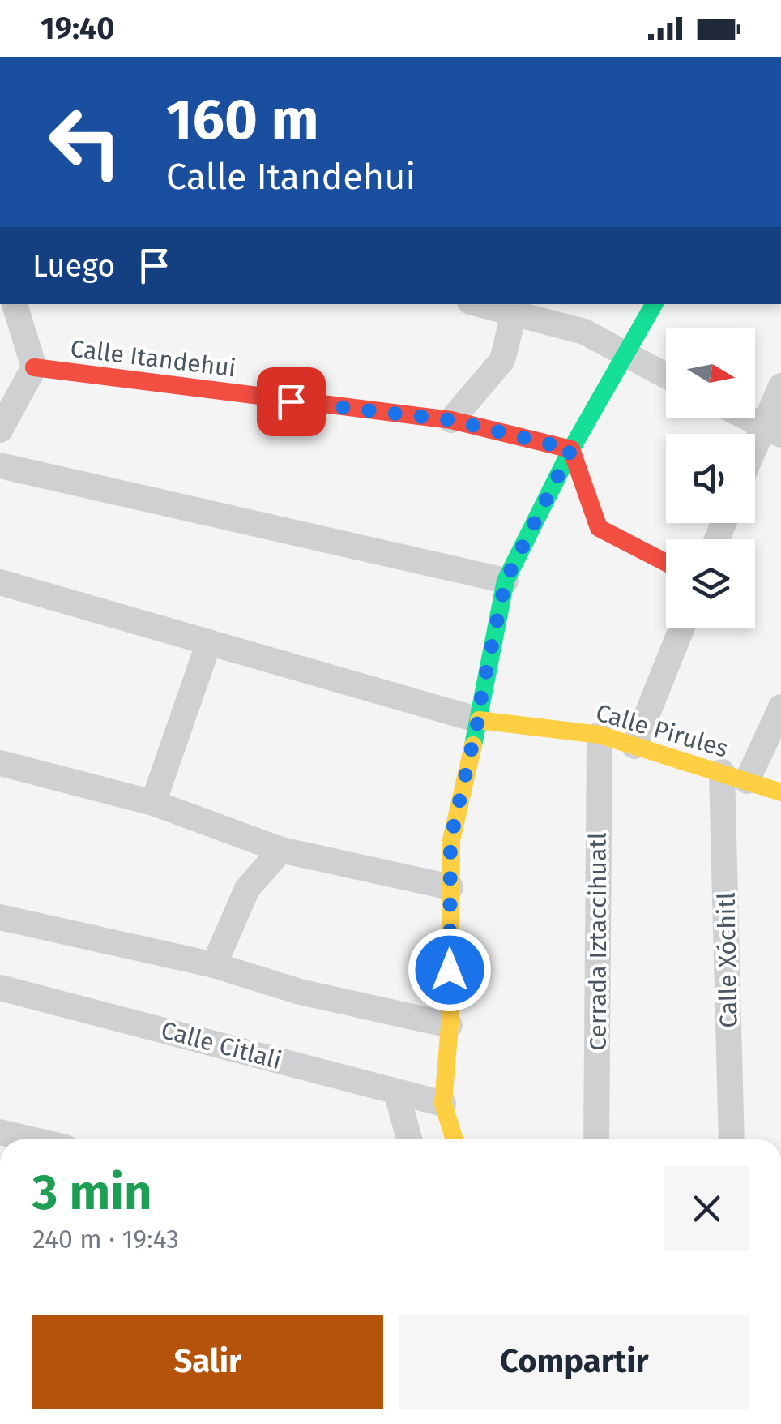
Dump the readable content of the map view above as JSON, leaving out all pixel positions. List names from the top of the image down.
{
  "streets": {
    "street": [
      "Calle Itandehui",
      "Calle Pirules",
      "Cerrada Iztaccihuatl",
      "Calle Xóchitl",
      "Calle Citlali"
    ]
  },
  "crossings": [
    ["Calle Pirules", "Cerrada Iztaccihuatl"],
    ["Calle Pirules", "Calle Xóchitl"]
  ],
  "north": "right",
  "page": {
    "status": "19:40",
    "turn": ["160 m", "Calle Itandehui"],
    "then": "Luego",
    "heading": ["3 min", "240 m · 19:43"],
    "buttons": ["Salir", "Compartir"]
  }
}
